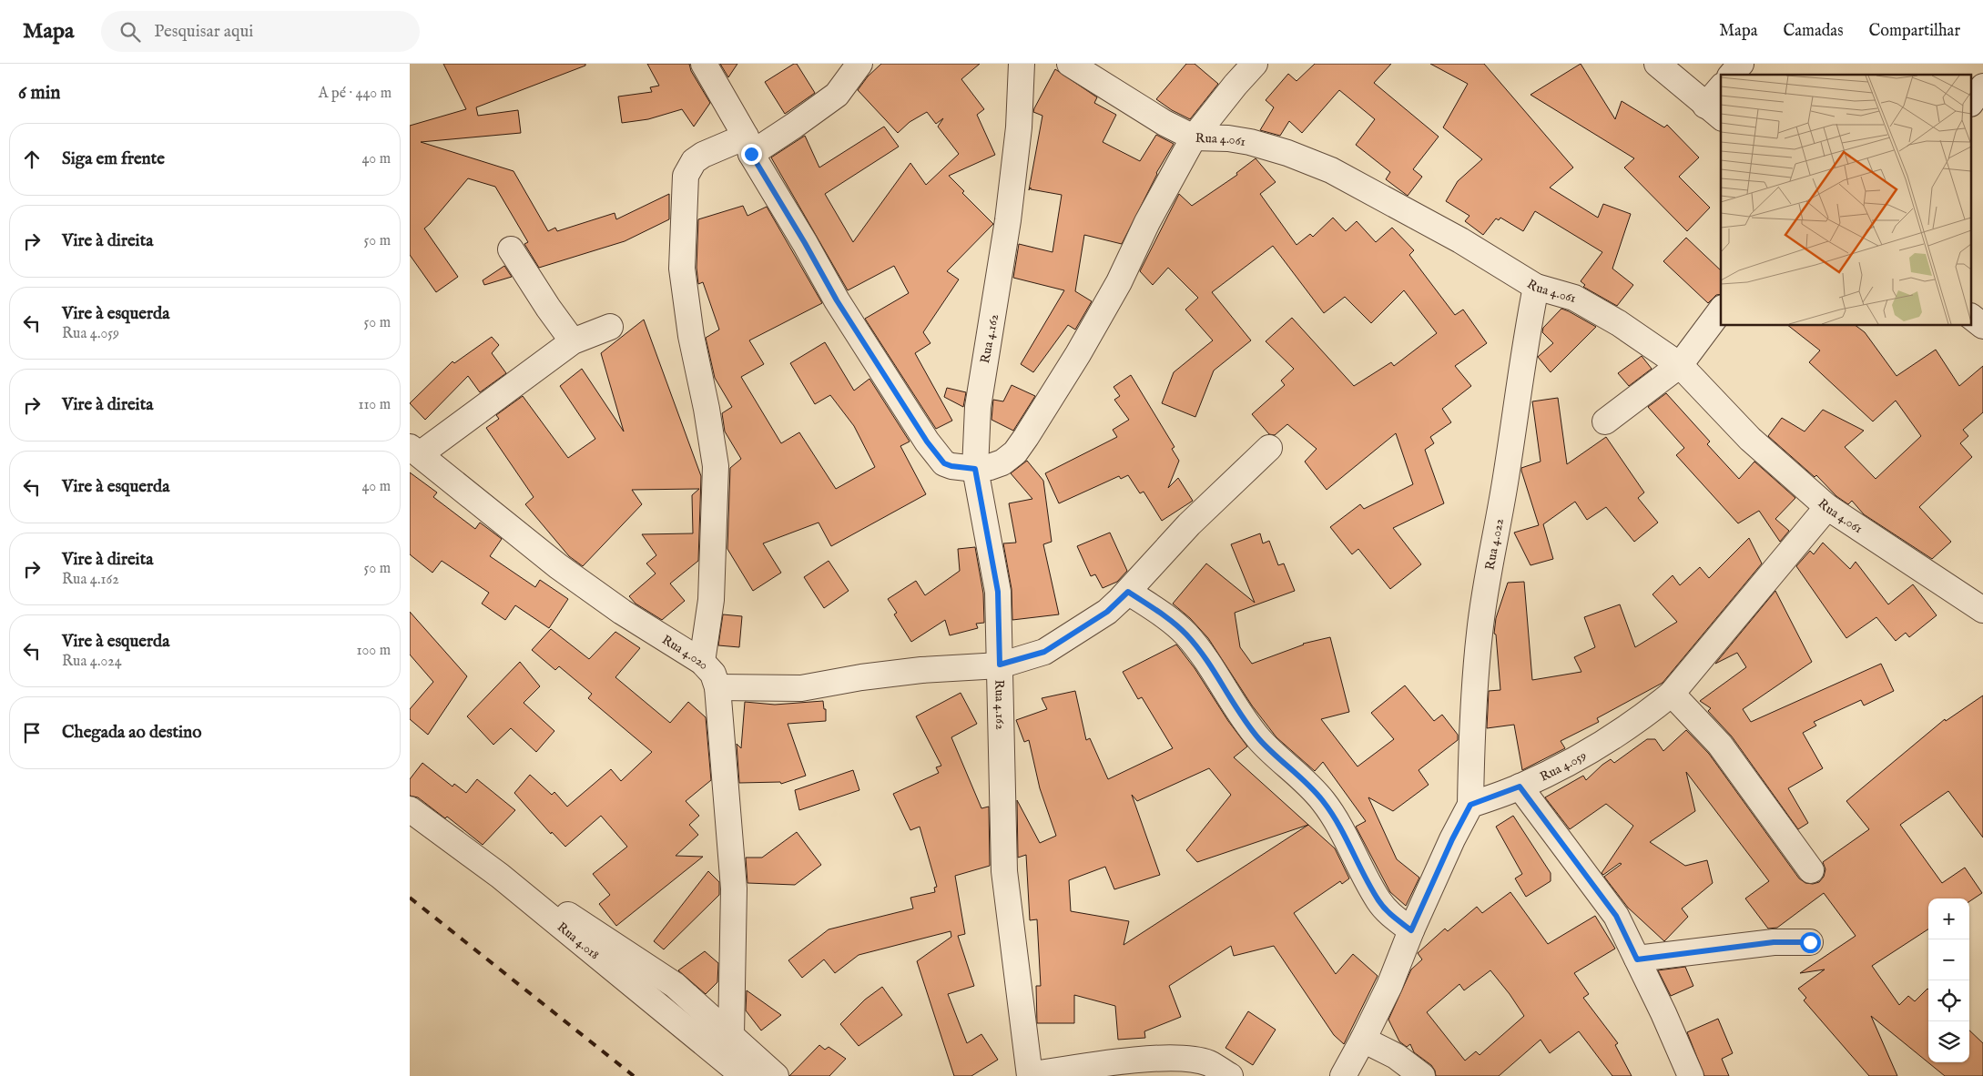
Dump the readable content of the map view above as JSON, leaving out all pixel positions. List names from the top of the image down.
{
  "streets": {
    "street": [
      "Rua 4.061",
      "Rua 4.162",
      "Rua 4.022",
      "Rua 4.020",
      "Rua 4.059",
      "Rua 4.018"
    ]
  },
  "crossings": [
    ["Rua 4.061", "Rua 4.022"],
    ["Rua 4.061", "Rua 4.059"],
    ["Rua 4.022", "Rua 4.059"]
  ],
  "page": {
    "header": "Mapa",
    "search": "Pesquisar aqui",
    "nav": ["Mapa", "Camadas", "Compartilhar"],
    "heading": ["6 min", "A pé · 440 m"],
    "list": [
      ["Siga em frente", "40 m"],
      ["Vire à direita", "50 m"],
      ["Vire à esquerda", "Rua 4.059", "50 m"],
      ["Vire à direita", "110 m"],
      ["Vire à esquerda", "40 m"],
      ["Vire à direita", "Rua 4.162", "50 m"],
      ["Vire à esquerda", "Rua 4.024", "100 m"],
      "Chegada ao destino"
    ],
    "map_buttons": ["+", "−"]
  }
}
